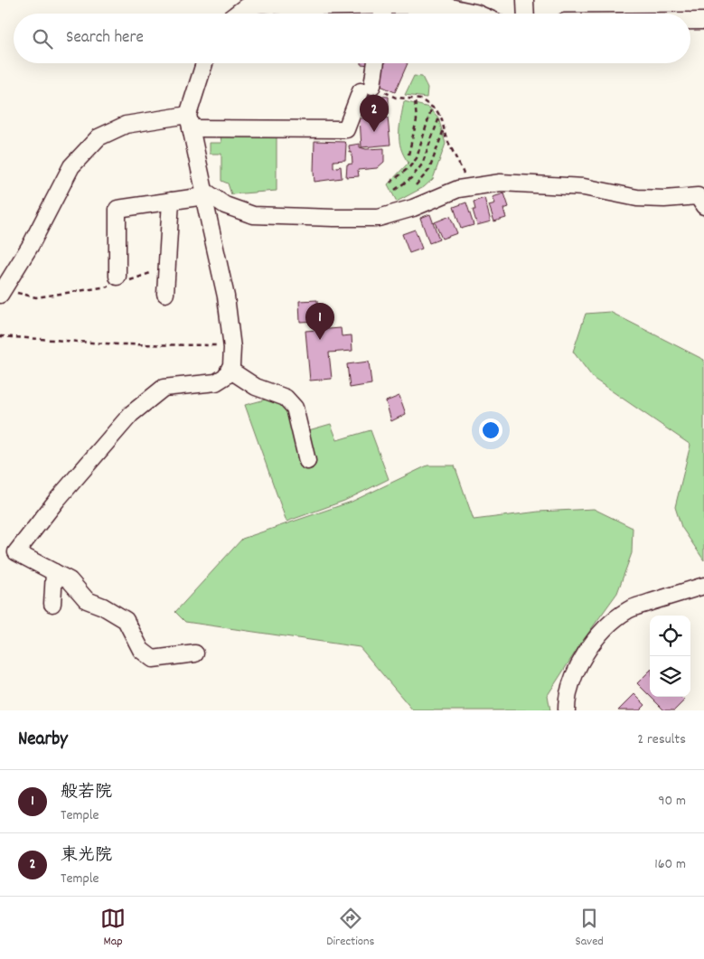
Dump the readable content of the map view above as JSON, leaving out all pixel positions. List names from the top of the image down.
{
  "page": {
    "search": "Search here",
    "pins": ["2", "1"],
    "heading": ["Nearby", "2 results"],
    "list": [
      {
        "mark": "1",
        "name": "般若院",
        "note": "Temple",
        "value": "90 m"
      },
      {
        "mark": "2",
        "name": "東光院",
        "note": "Temple",
        "value": "160 m"
      }
    ],
    "nav": ["Map", "Directions", "Saved"]
  }
}
